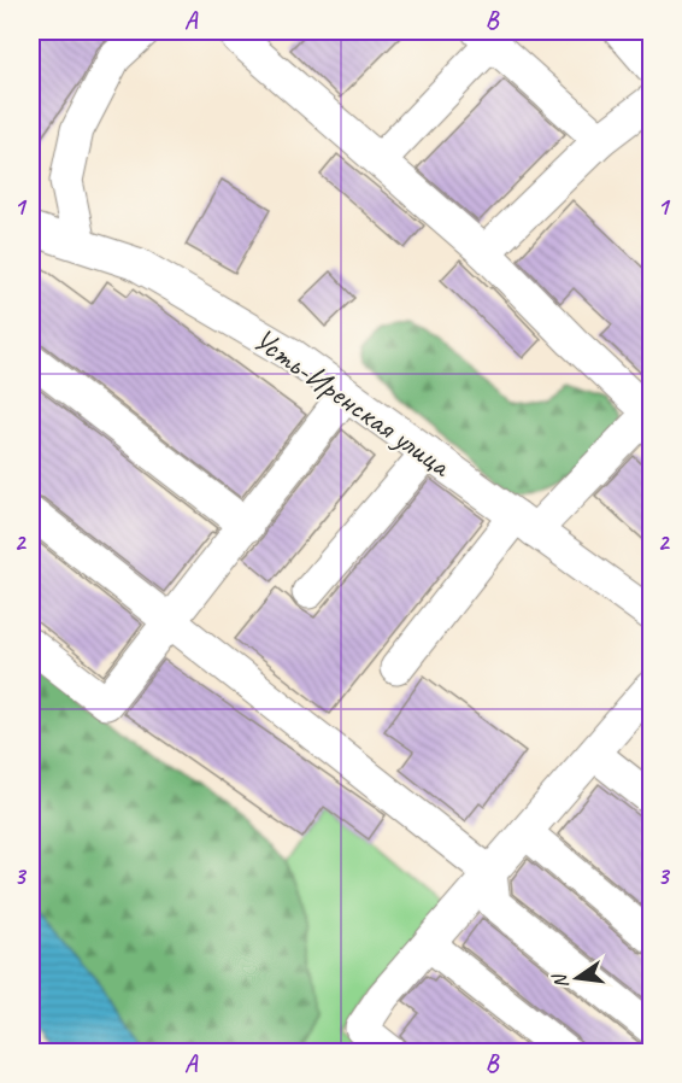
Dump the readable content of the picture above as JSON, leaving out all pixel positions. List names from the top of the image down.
{
  "streets": {
    "street": ["Усть-Иренская улица"]
  },
  "north": "left",
  "grid": {
    "columns": ["A", "B"],
    "rows": ["1", "2", "3"]
  }
}
